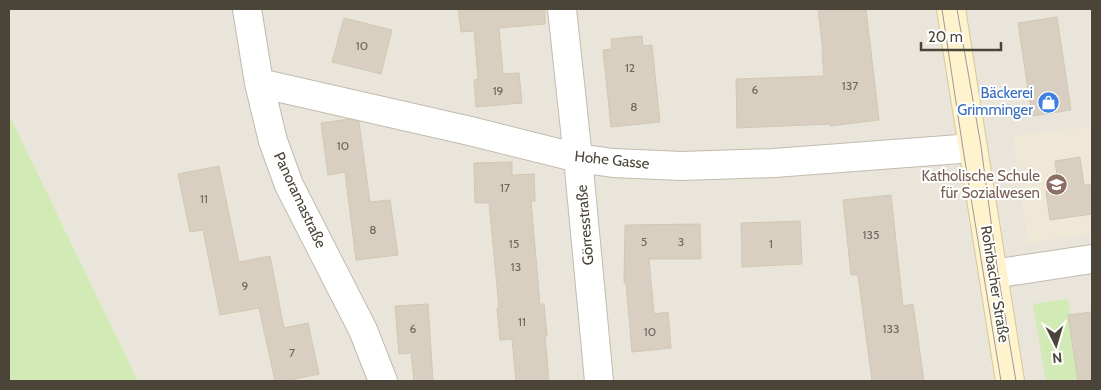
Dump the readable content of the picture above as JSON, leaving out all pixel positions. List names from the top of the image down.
{
  "streets": {
    "main road": ["Rohrbacher Straße"],
    "street": ["Hohe Gasse", "Panoramastraße", "Görresstraße"]
  },
  "crossings": [
    ["Hohe Gasse", "Panoramastraße"],
    ["Hohe Gasse", "Görresstraße"],
    ["Hohe Gasse", "Rohrbacher Straße"]
  ],
  "places": {
    "shop": ["Bäckerei Grimminger"],
    "school or university": ["Katholische Schule für Sozialwesen"]
  },
  "house_numbers": [
    "10",
    "12",
    "137",
    "6",
    "19",
    "8",
    "10",
    "17",
    "11",
    "8",
    "135",
    "5",
    "3",
    "15",
    "1",
    "13",
    "9",
    "11",
    "6",
    "133",
    "10",
    "7"
  ],
  "scale_bar": "20 m",
  "north": "bottom"
}
